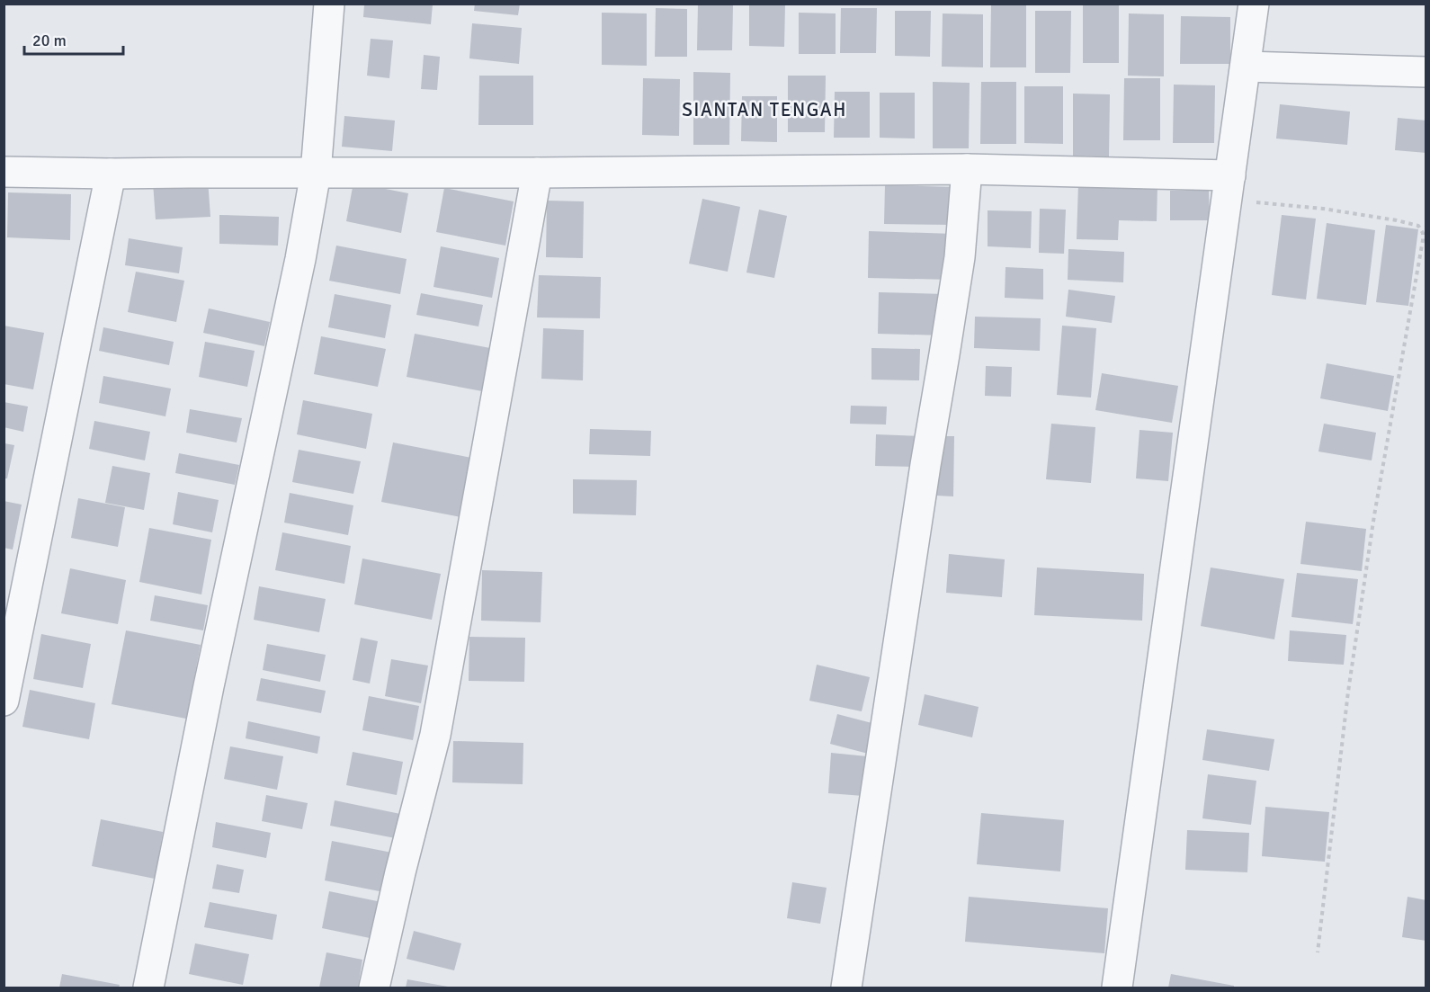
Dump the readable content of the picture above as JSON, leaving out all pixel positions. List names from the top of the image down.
{
  "districts": ["SIANTAN TENGAH"],
  "scale_bar": "20 m"
}
